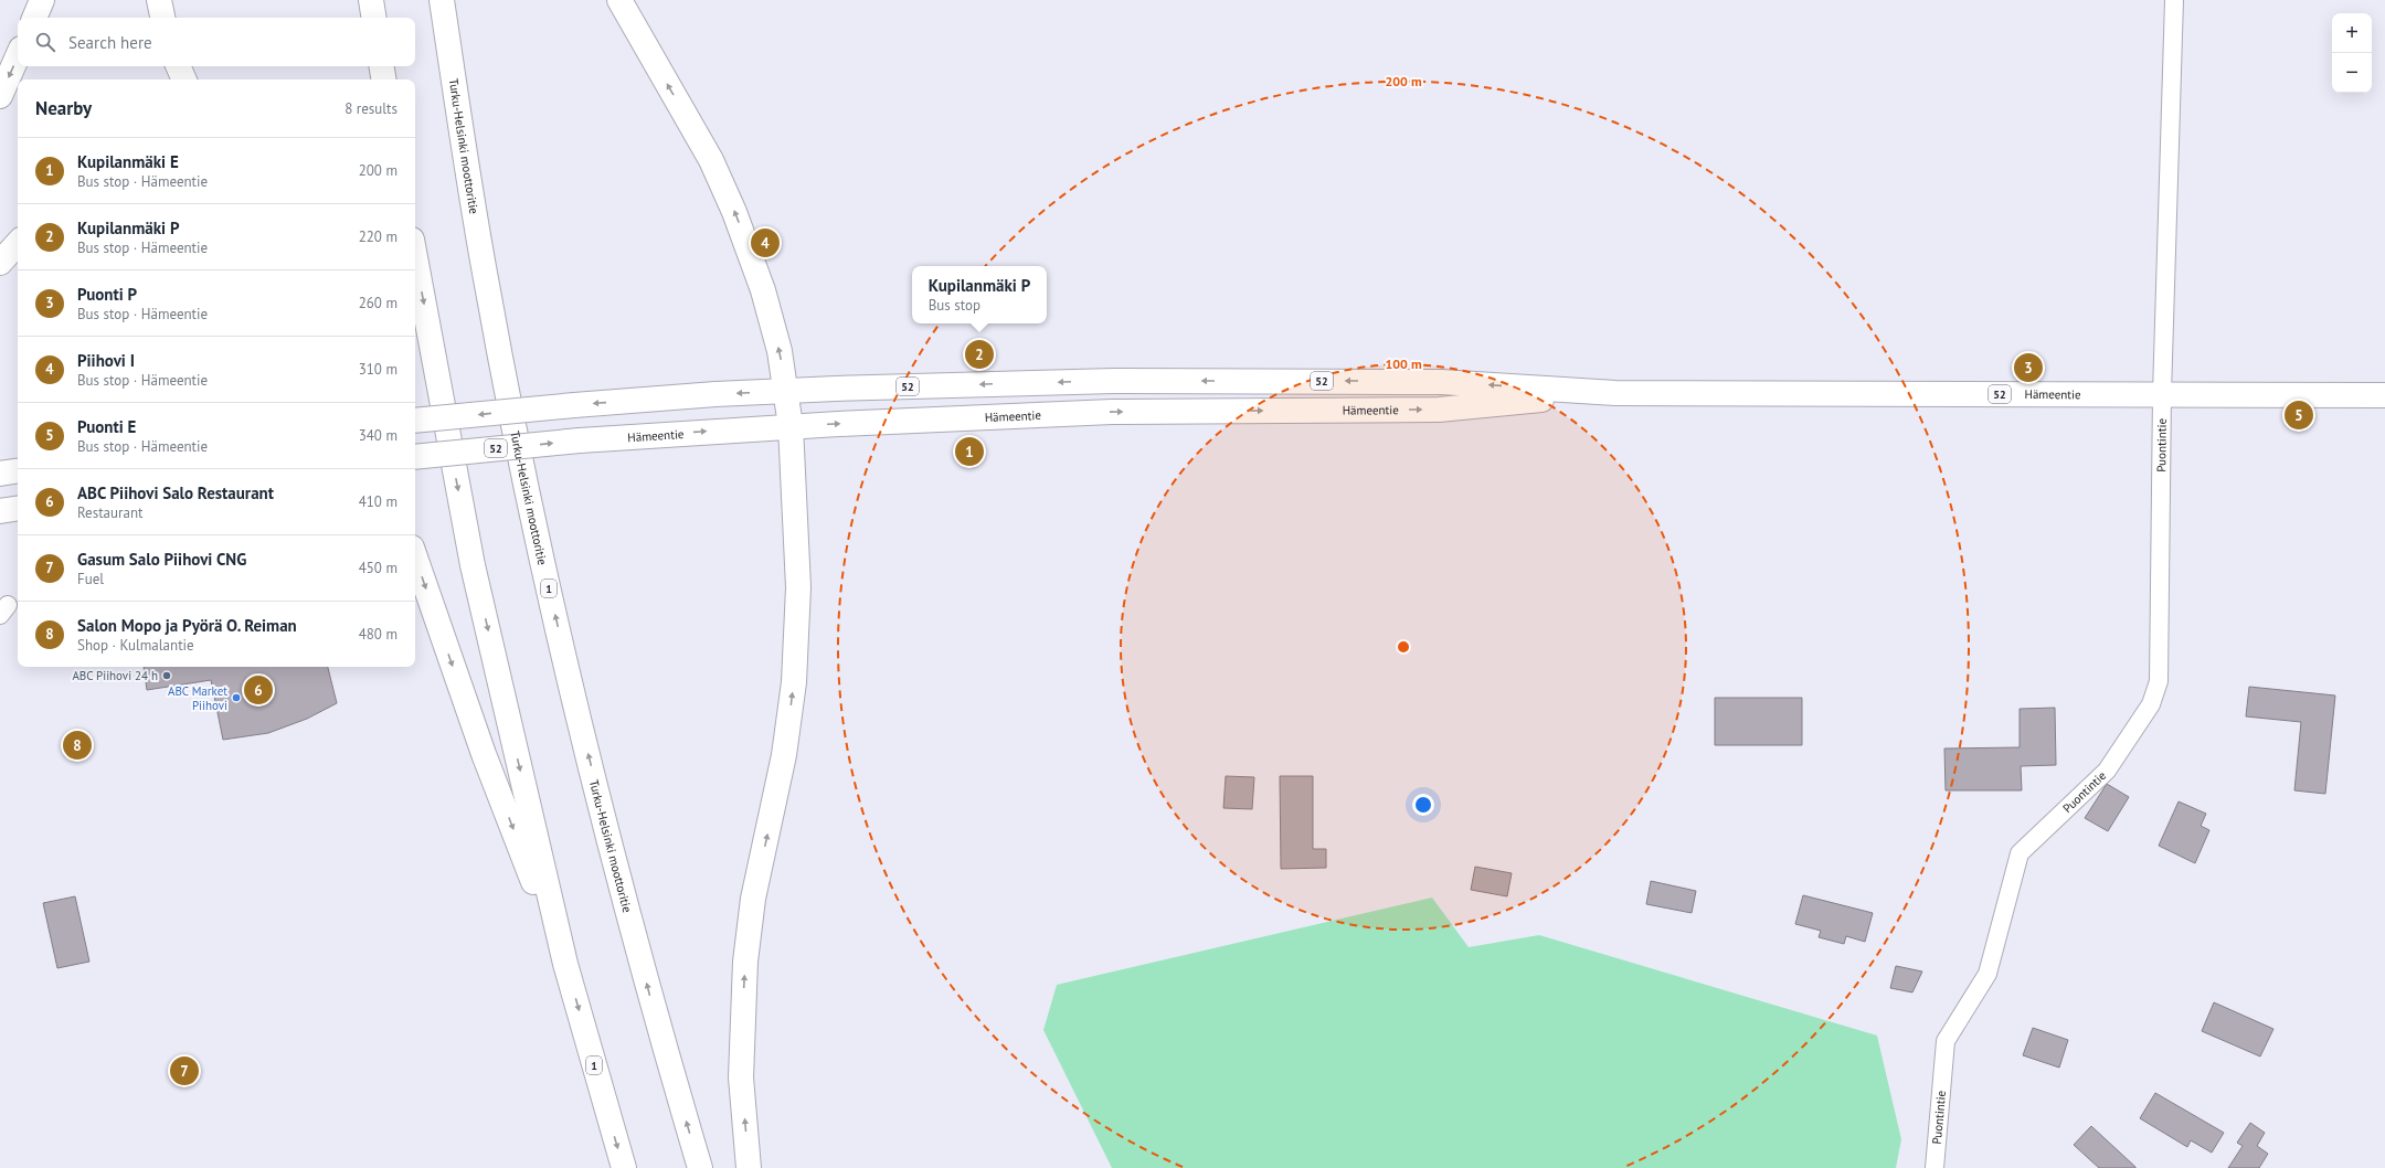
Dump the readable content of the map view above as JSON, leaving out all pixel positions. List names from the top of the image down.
{
  "streets": {
    "main road": [
      "Turku-Helsinki moottoritie",
      "52",
      "Hämeentie",
      "1"
    ],
    "street": ["Puontintie"]
  },
  "crossings": [
    ["Hämeentie", "Puontintie"]
  ],
  "places": ["ABC Piihovi 24 h", "ABC Market Piihovi"],
  "page": {
    "map_buttons": ["+", "−"],
    "search": "Search here",
    "heading": ["Nearby", "8 results"],
    "list": [
      {
        "mark": "1",
        "name": "Kupilanmäki E",
        "note": "Bus stop · Hämeentie",
        "value": "200 m"
      },
      {
        "mark": "2",
        "name": "Kupilanmäki P",
        "note": "Bus stop · Hämeentie",
        "value": "220 m"
      },
      {
        "mark": "3",
        "name": "Puonti P",
        "note": "Bus stop · Hämeentie",
        "value": "260 m"
      },
      {
        "mark": "4",
        "name": "Piihovi I",
        "note": "Bus stop · Hämeentie",
        "value": "310 m"
      },
      {
        "mark": "5",
        "name": "Puonti E",
        "note": "Bus stop · Hämeentie",
        "value": "340 m"
      },
      {
        "mark": "6",
        "name": "ABC Piihovi Salo Restaurant",
        "note": "Restaurant",
        "value": "410 m"
      },
      {
        "mark": "7",
        "name": "Gasum Salo Piihovi CNG",
        "note": "Fuel",
        "value": "450 m"
      },
      {
        "mark": "8",
        "name": "Salon Mopo ja Pyörä O. Reiman",
        "note": "Shop · Kulmalantie",
        "value": "480 m"
      }
    ],
    "pins": [
      "4",
      "2",
      "3",
      "5",
      "1",
      "6",
      "8",
      "7"
    ],
    "popup": ["Kupilanmäki P", "Bus stop"]
  },
  "rings": ["200 m", "100 m"]
}
